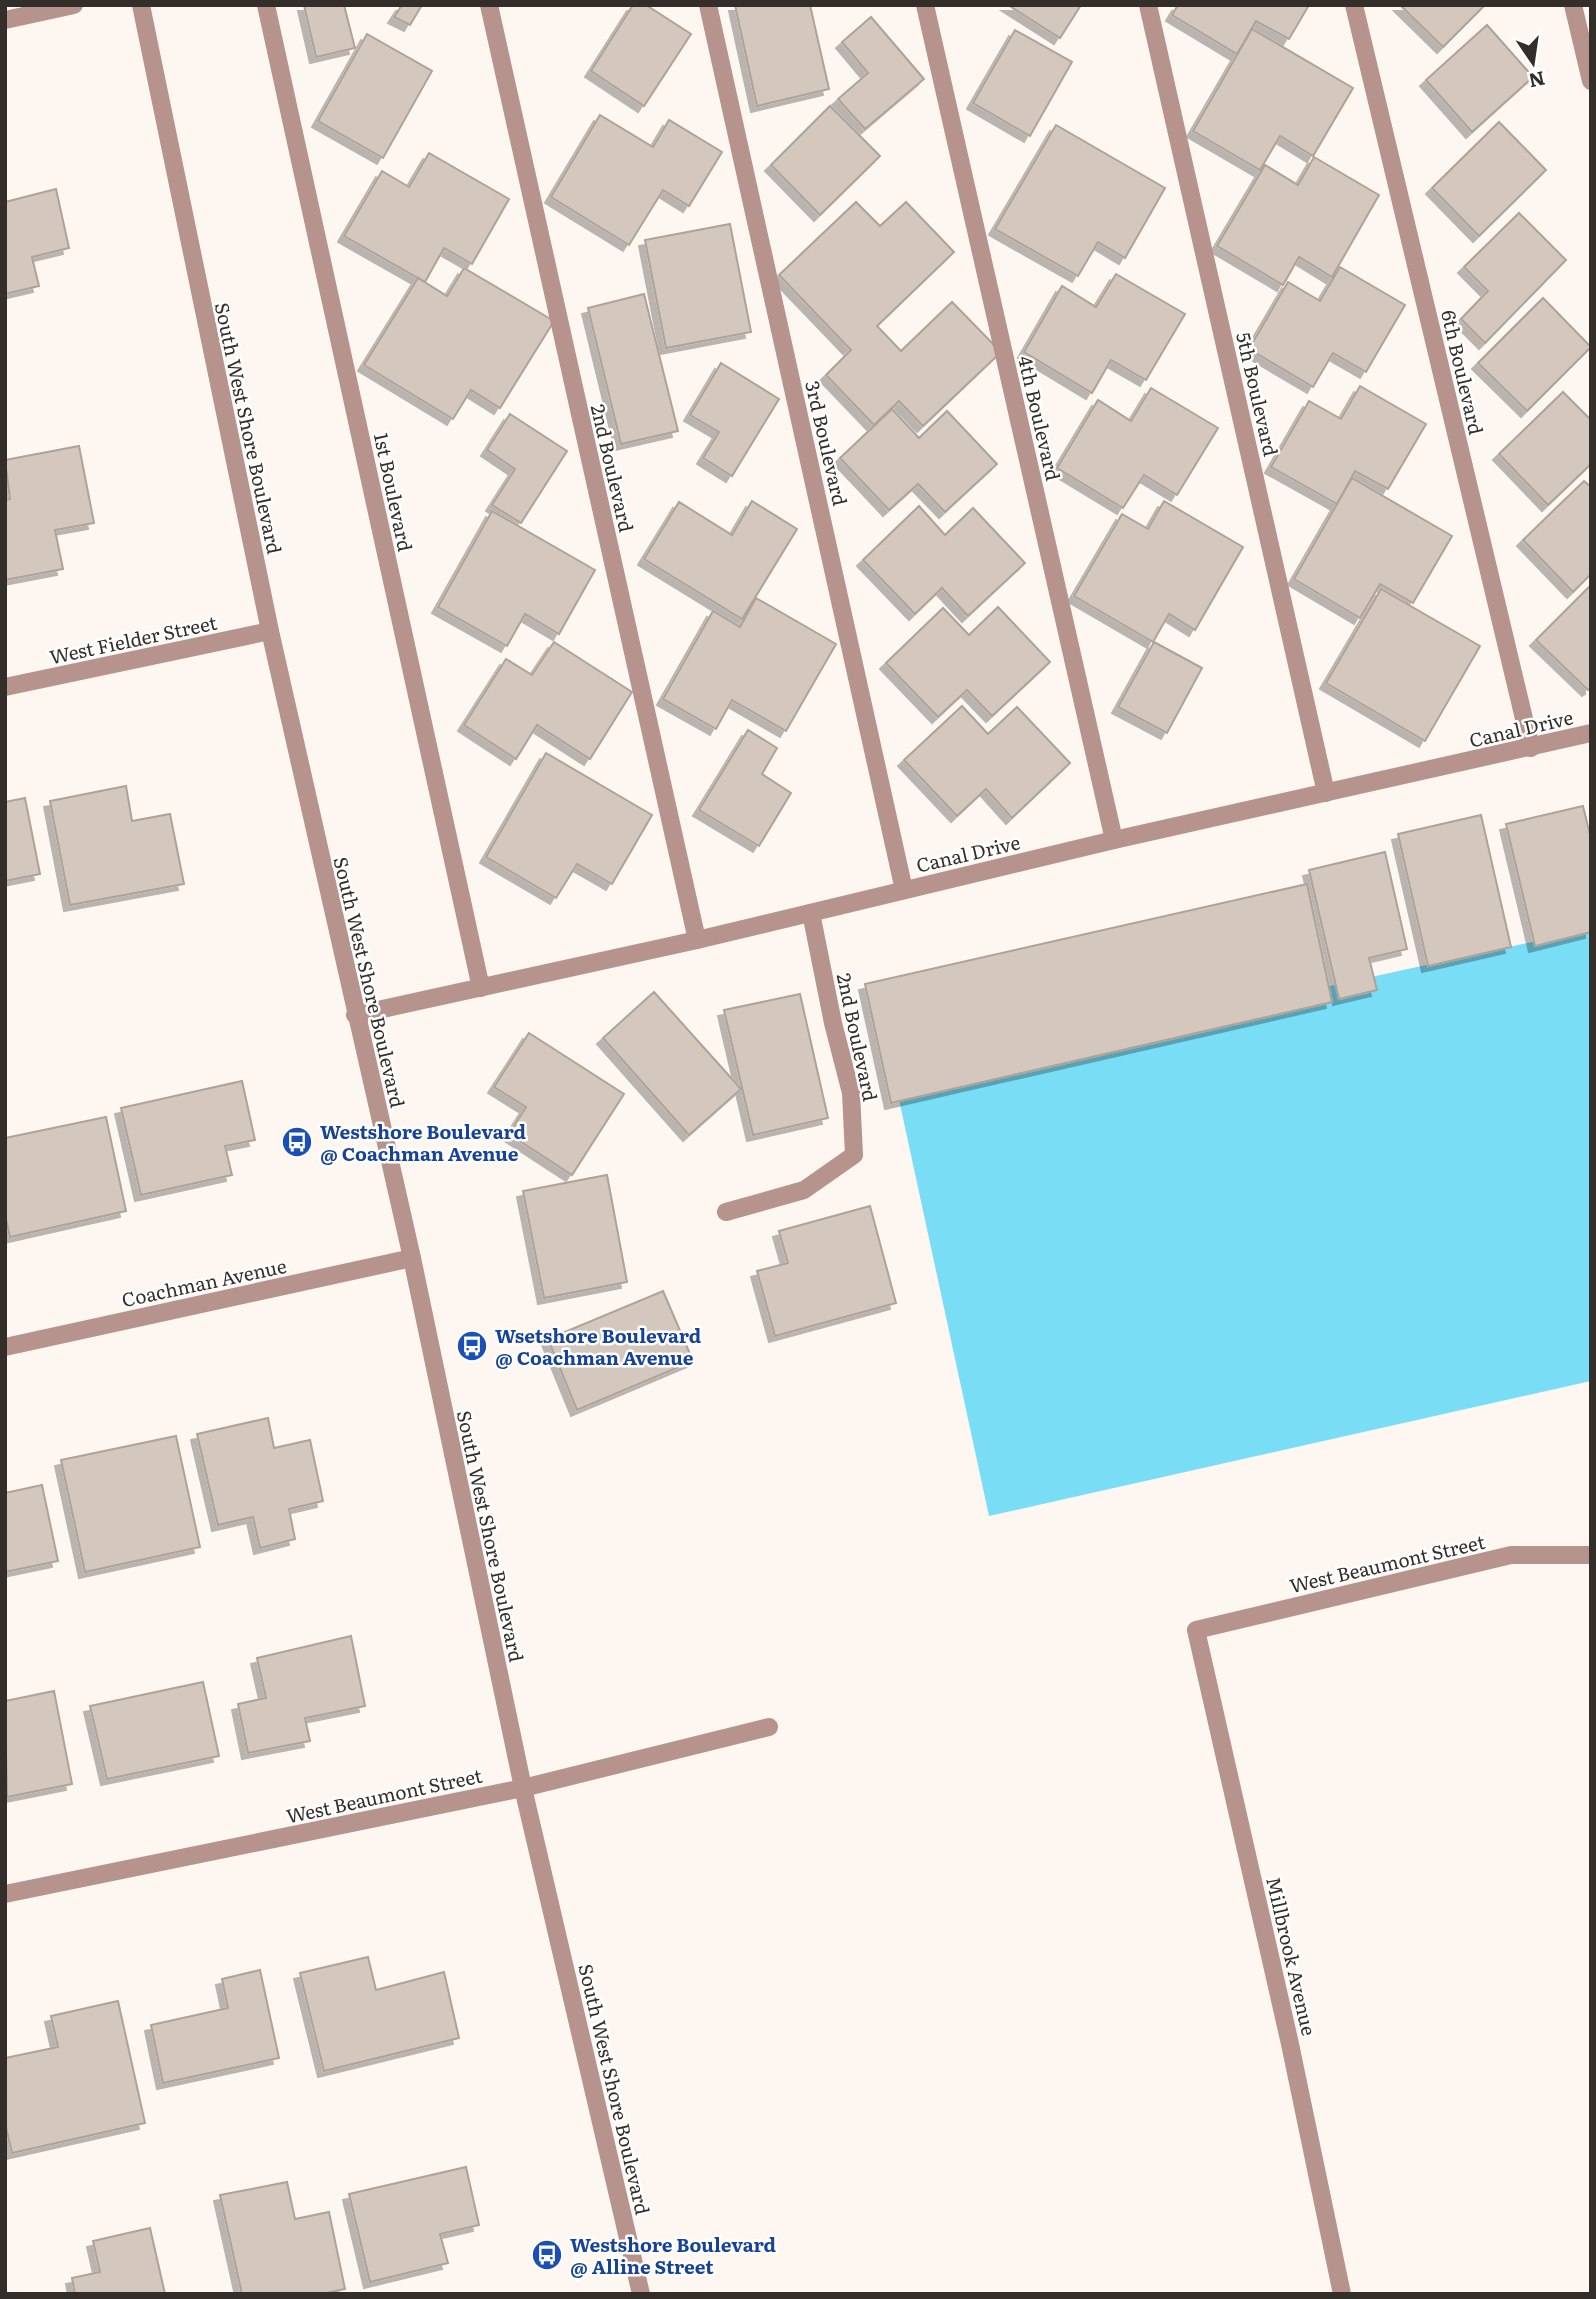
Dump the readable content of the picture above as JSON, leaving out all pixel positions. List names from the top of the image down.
{
  "streets": {
    "street": [
      "6th Boulevard",
      "5th Boulevard",
      "4th Boulevard",
      "South West Shore Boulevard",
      "3rd Boulevard",
      "2nd Boulevard",
      "1st Boulevard",
      "West Fielder Street",
      "Canal Drive",
      "Coachman Avenue",
      "West Beaumont Street",
      "Millbrook Avenue"
    ]
  },
  "crossings": [
    ["6th Boulevard", "Canal Drive"],
    ["5th Boulevard", "Canal Drive"],
    ["4th Boulevard", "Canal Drive"],
    ["South West Shore Boulevard", "West Fielder Street"],
    ["South West Shore Boulevard", "Canal Drive"],
    ["South West Shore Boulevard", "Coachman Avenue"],
    ["South West Shore Boulevard", "West Beaumont Street"],
    ["3rd Boulevard", "Canal Drive"],
    ["2nd Boulevard", "Canal Drive"],
    ["1st Boulevard", "Canal Drive"],
    ["West Beaumont Street", "Millbrook Avenue"]
  ],
  "places": {
    "bus stop": ["Westshore Boulevard @ Coachman Avenue", "Wsetshore Boulevard @ Coachman Avenue", "Westshore Boulevard @ Alline Street"]
  },
  "north": "bottom"
}
